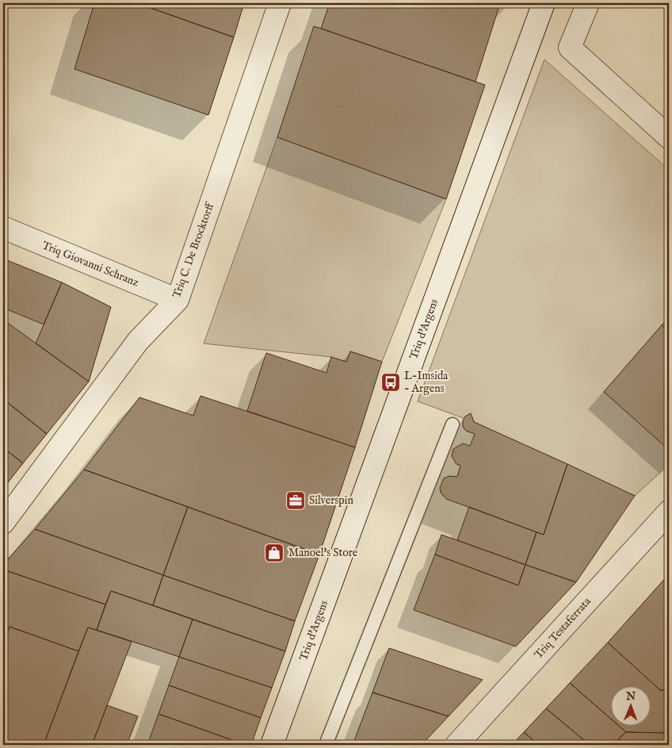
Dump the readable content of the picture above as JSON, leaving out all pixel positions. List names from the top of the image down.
{
  "streets": {
    "street": [
      "Triq C. De Brocktorff",
      "Triq Giovanni Schranz",
      "Triq d'Argens",
      "Triq Testaferrata"
    ]
  },
  "crossings": [
    ["Triq C. De Brocktorff", "Triq Giovanni Schranz"]
  ],
  "places": {
    "bus stop": ["L-Imsida - Argens"],
    "office": ["Silverspin"],
    "shop": ["Manoel's Store"]
  },
  "north": "top"
}
